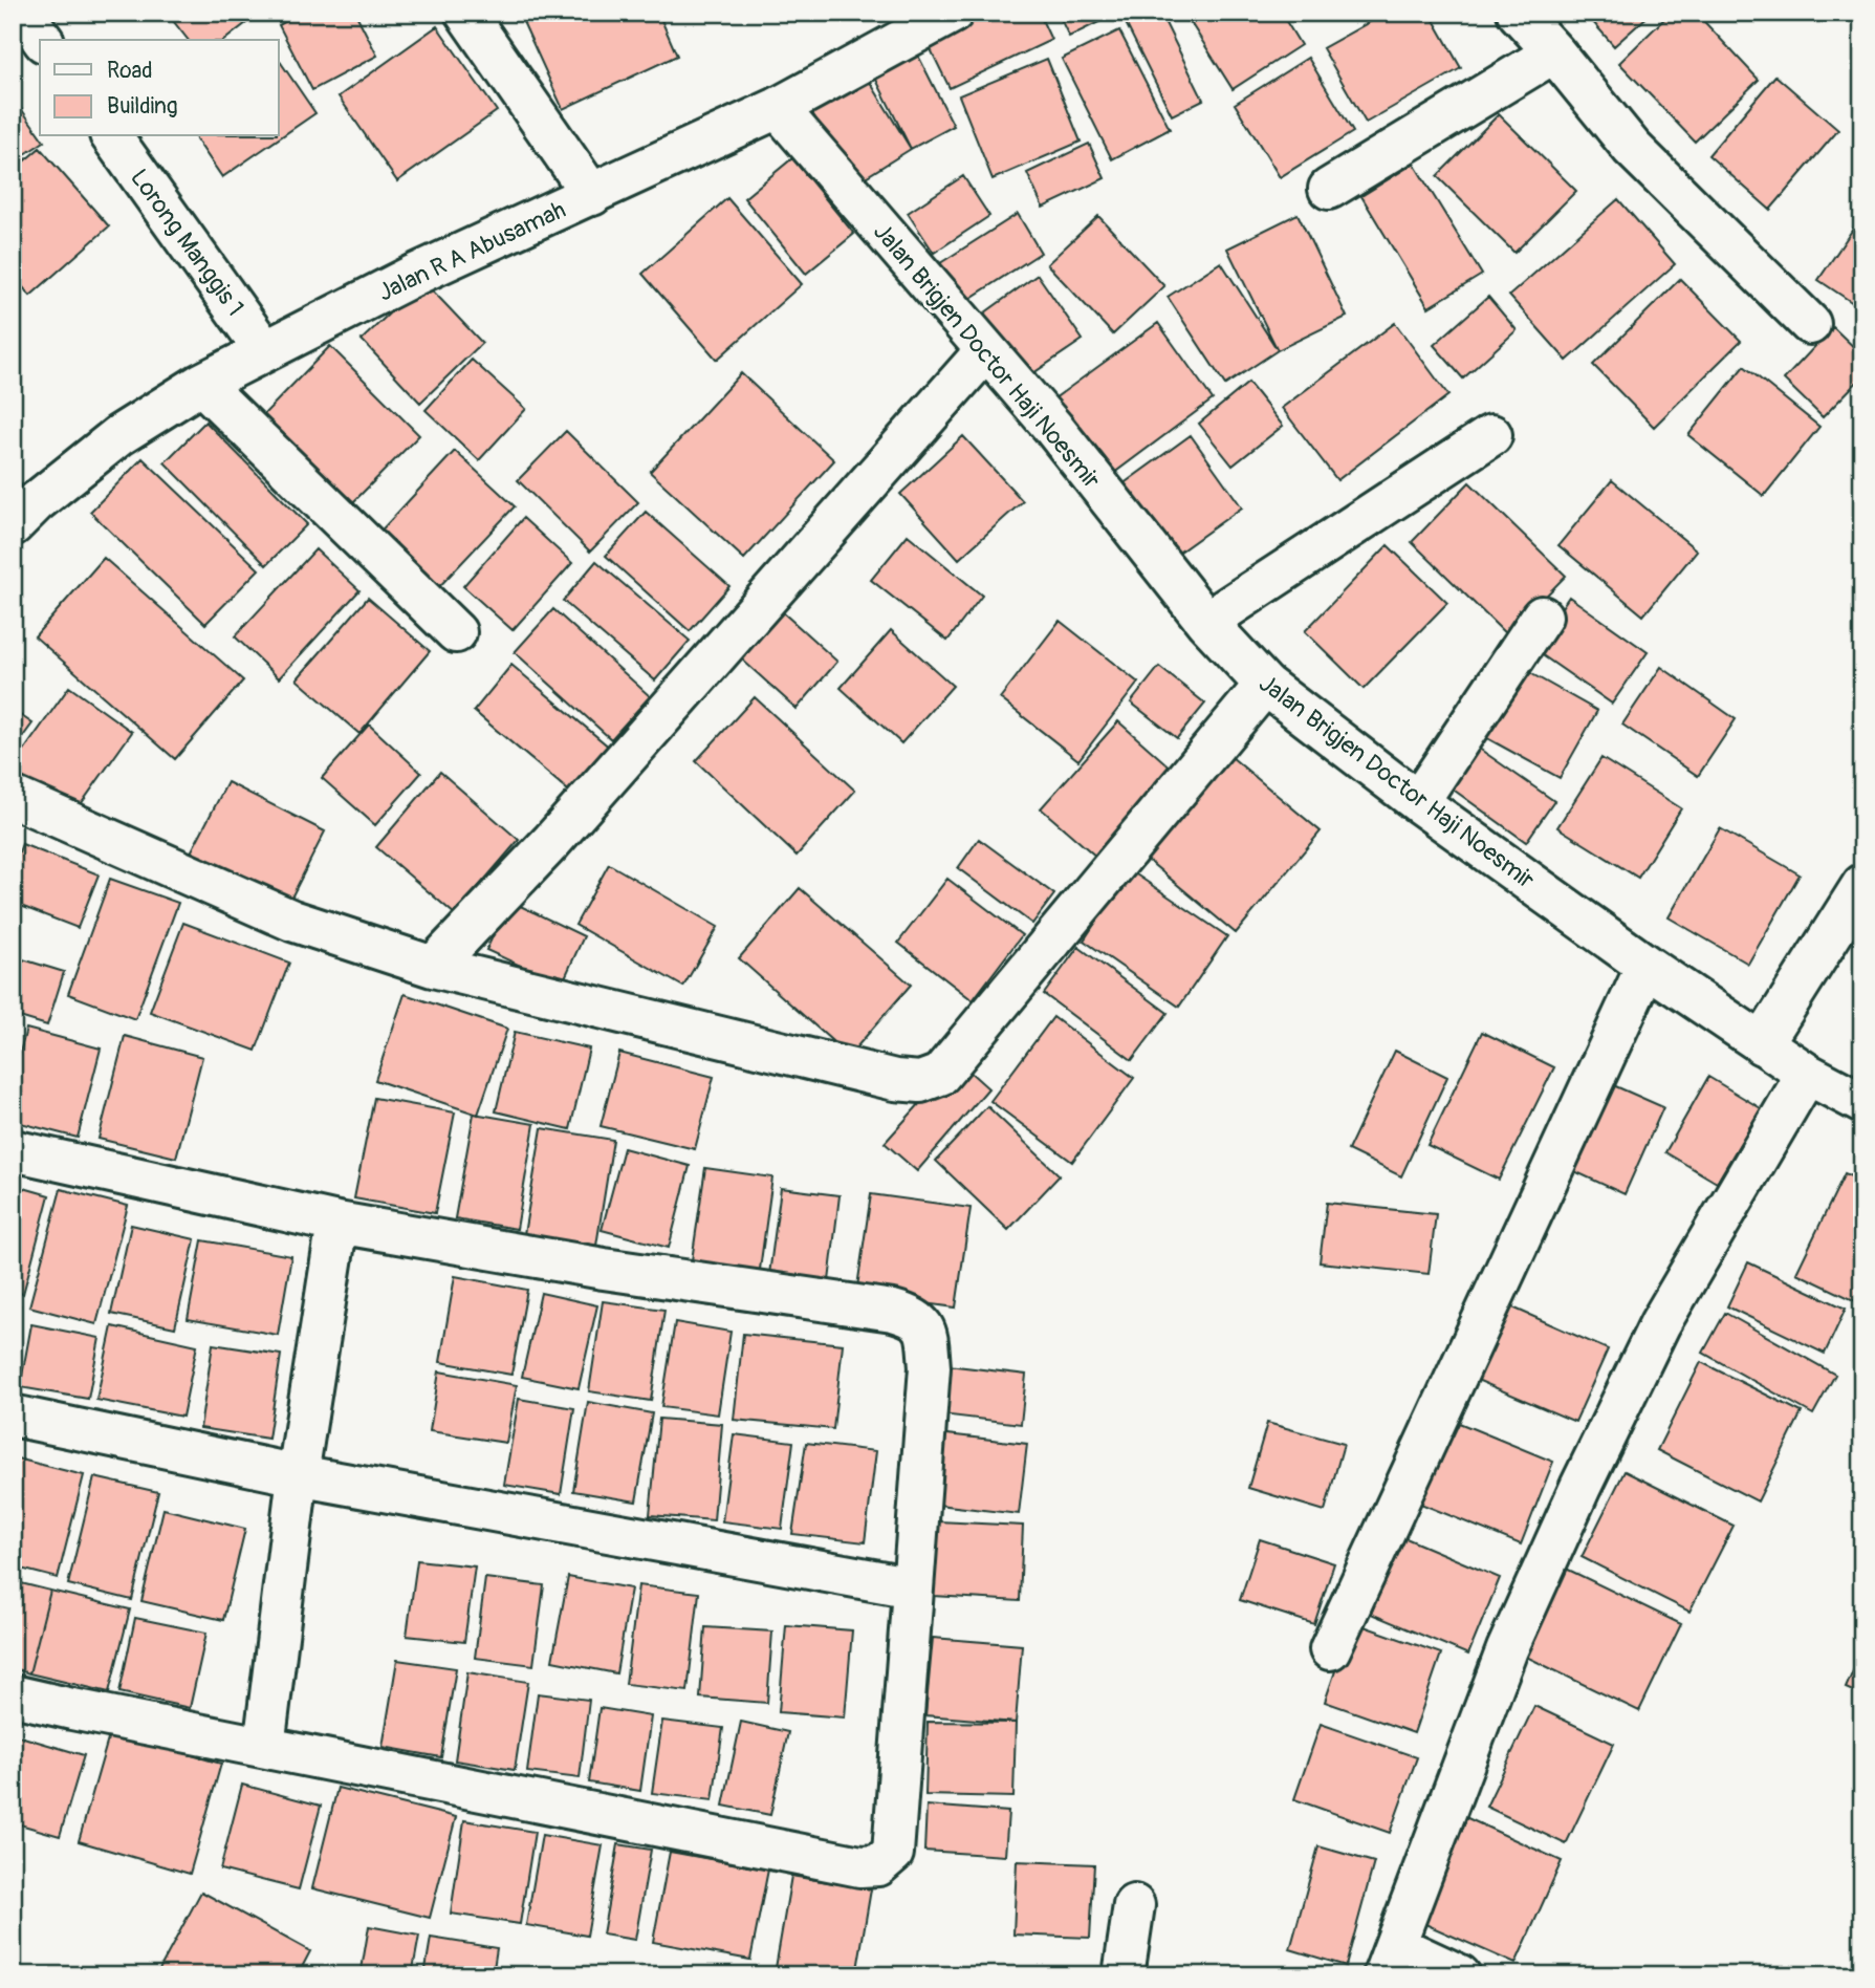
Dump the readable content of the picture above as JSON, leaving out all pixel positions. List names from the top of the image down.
{
  "streets": {
    "street": ["Lorong Manggis 1", "Jalan R A Abusamah", "Jalan Brigjen Doctor Haji Noesmir"]
  },
  "crossings": [
    ["Lorong Manggis 1", "Jalan R A Abusamah"],
    ["Jalan R A Abusamah", "Jalan Brigjen Doctor Haji Noesmir"]
  ],
  "legend": ["Road", "Building"]
}
